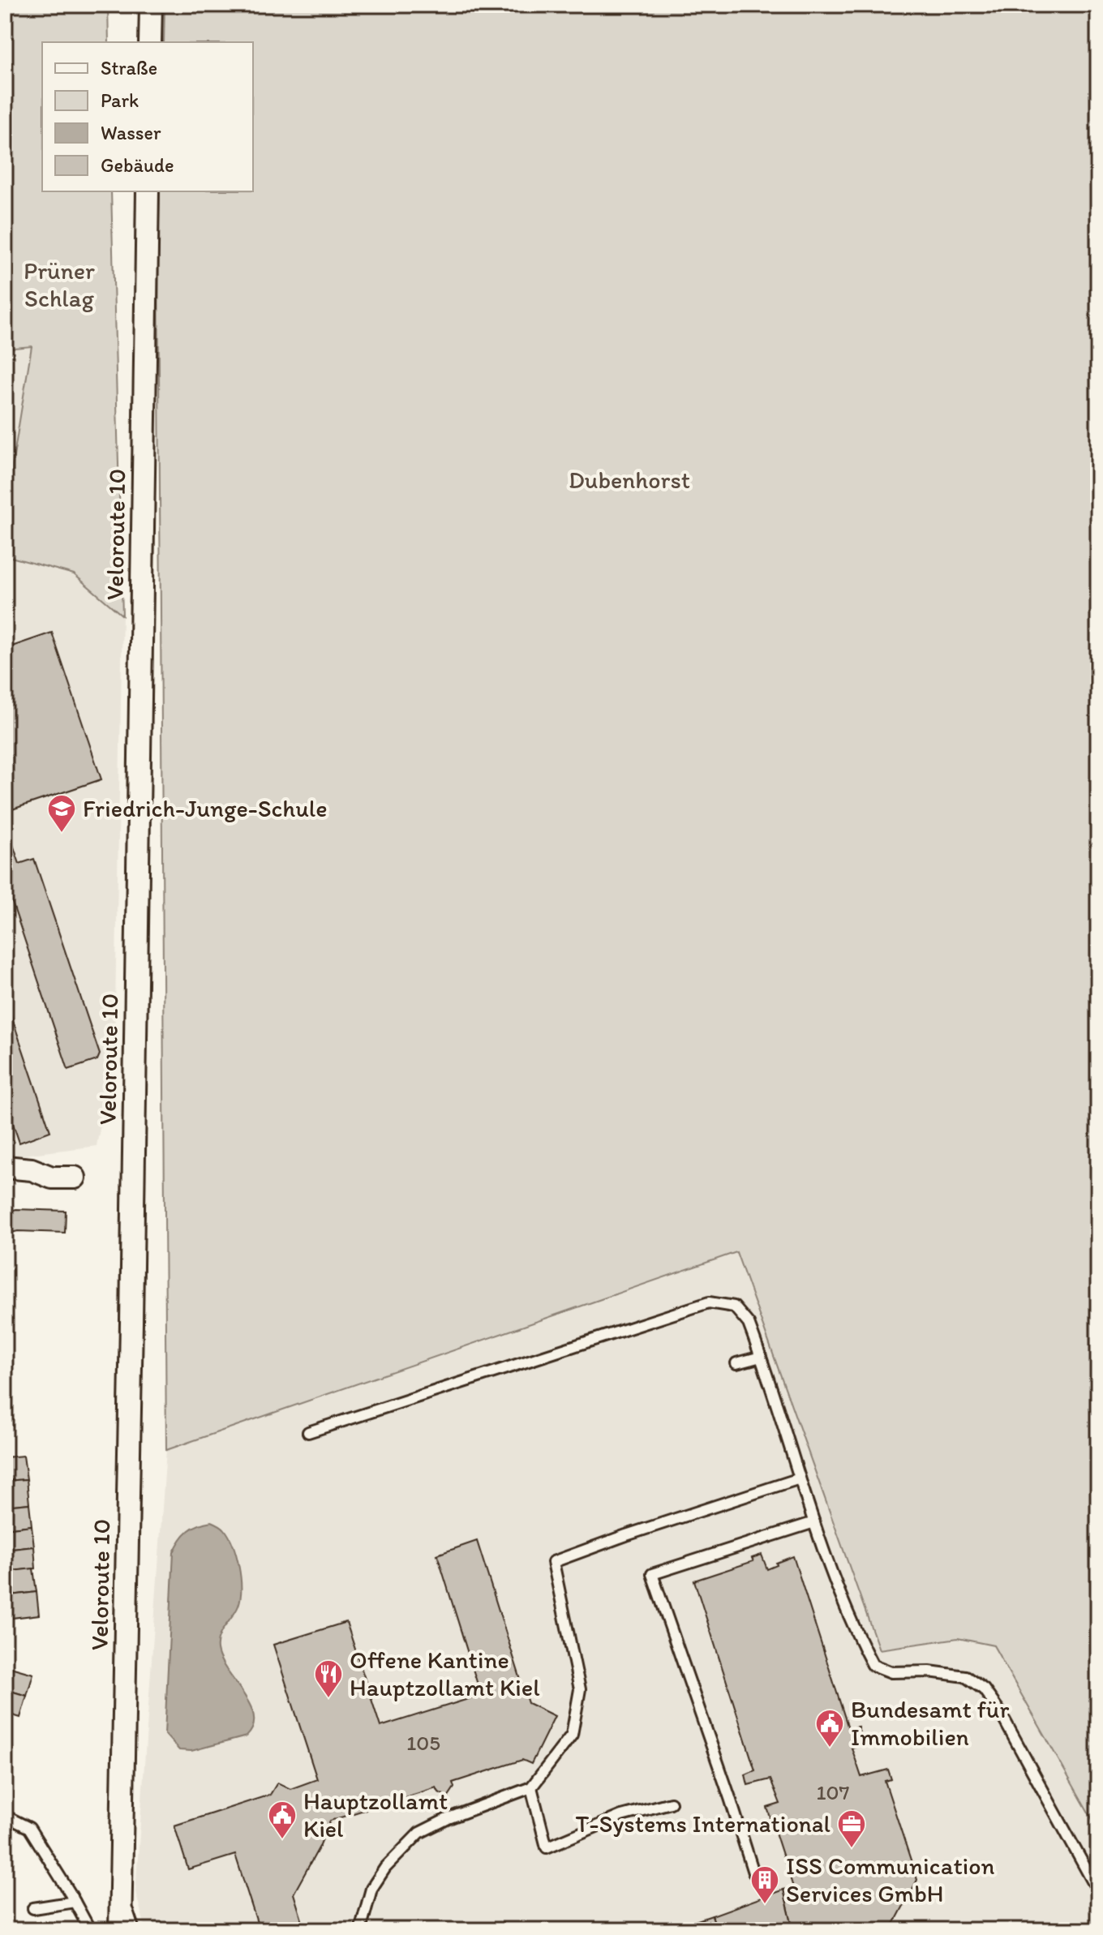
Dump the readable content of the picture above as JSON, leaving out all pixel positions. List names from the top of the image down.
{
  "streets": {
    "street": ["Veloroute 10"]
  },
  "parks": ["Prüner Schlag", "Dubenhorst"],
  "places": {
    "school or university": ["Friedrich-Junge-Schule"],
    "restaurant": ["Offene Kantine Hauptzollamt Kiel"],
    "public building": ["Bundesamt für Immobilien", "Hauptzollamt Kiel"],
    "office": ["T-Systems International"],
    "building": ["ISS Communication Services GmbH"]
  },
  "house_numbers": ["105", "107"],
  "legend": [
    "Straße",
    "Park",
    "Wasser",
    "Gebäude"
  ]
}
